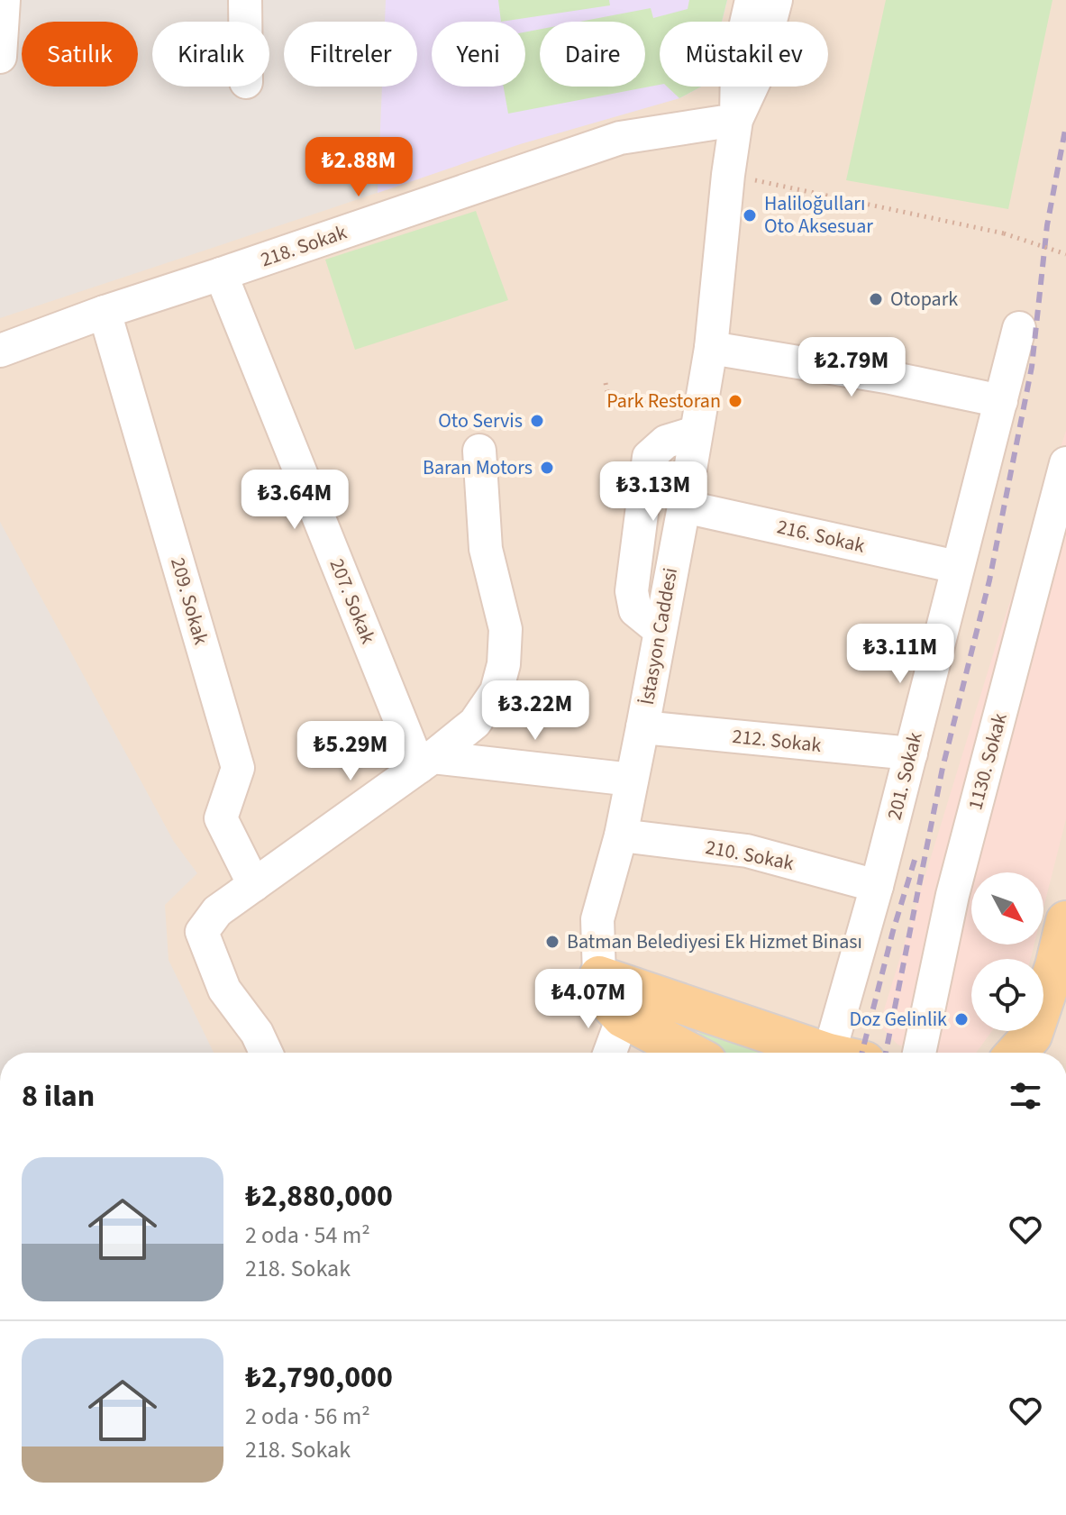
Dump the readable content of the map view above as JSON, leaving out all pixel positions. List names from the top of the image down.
{
  "streets": {
    "street": [
      "218. Sokak",
      "216. Sokak",
      "209. Sokak",
      "207. Sokak",
      "İstasyon Caddesi",
      "212. Sokak",
      "1130. Sokak",
      "201. Sokak",
      "210. Sokak"
    ]
  },
  "crossings": [
    ["218. Sokak", "209. Sokak"],
    ["218. Sokak", "207. Sokak"],
    ["218. Sokak", "İstasyon Caddesi"],
    ["216. Sokak", "İstasyon Caddesi"],
    ["216. Sokak", "201. Sokak"],
    ["İstasyon Caddesi", "212. Sokak"],
    ["İstasyon Caddesi", "210. Sokak"],
    ["212. Sokak", "201. Sokak"],
    ["201. Sokak", "210. Sokak"]
  ],
  "places": [
    "Haliloğulları Oto Aksesuar",
    "Otopark",
    "Park Restoran",
    "Oto Servis",
    "Baran Motors",
    "Batman Belediyesi Ek Hizmet Binası",
    "Doz Gelinlik"
  ],
  "north": "bottom right",
  "page": {
    "chip": [
      "Satılık",
      "Kiralık",
      "Filtreler",
      "Yeni",
      "Daire",
      "Müstakil ev"
    ],
    "price": [
      "₺2.88M",
      "₺2.79M",
      "₺3.13M",
      "₺3.64M",
      "₺3.11M",
      "₺3.22M",
      "₺5.29M",
      "₺4.07M"
    ],
    "heading": "8 ilan",
    "list": [
      {
        "name": "₺2,880,000",
        "note": "2 oda · 54 m² · 218. Sokak"
      },
      {
        "name": "₺2,790,000",
        "note": "2 oda · 56 m² · 218. Sokak"
      }
    ]
  }
}
